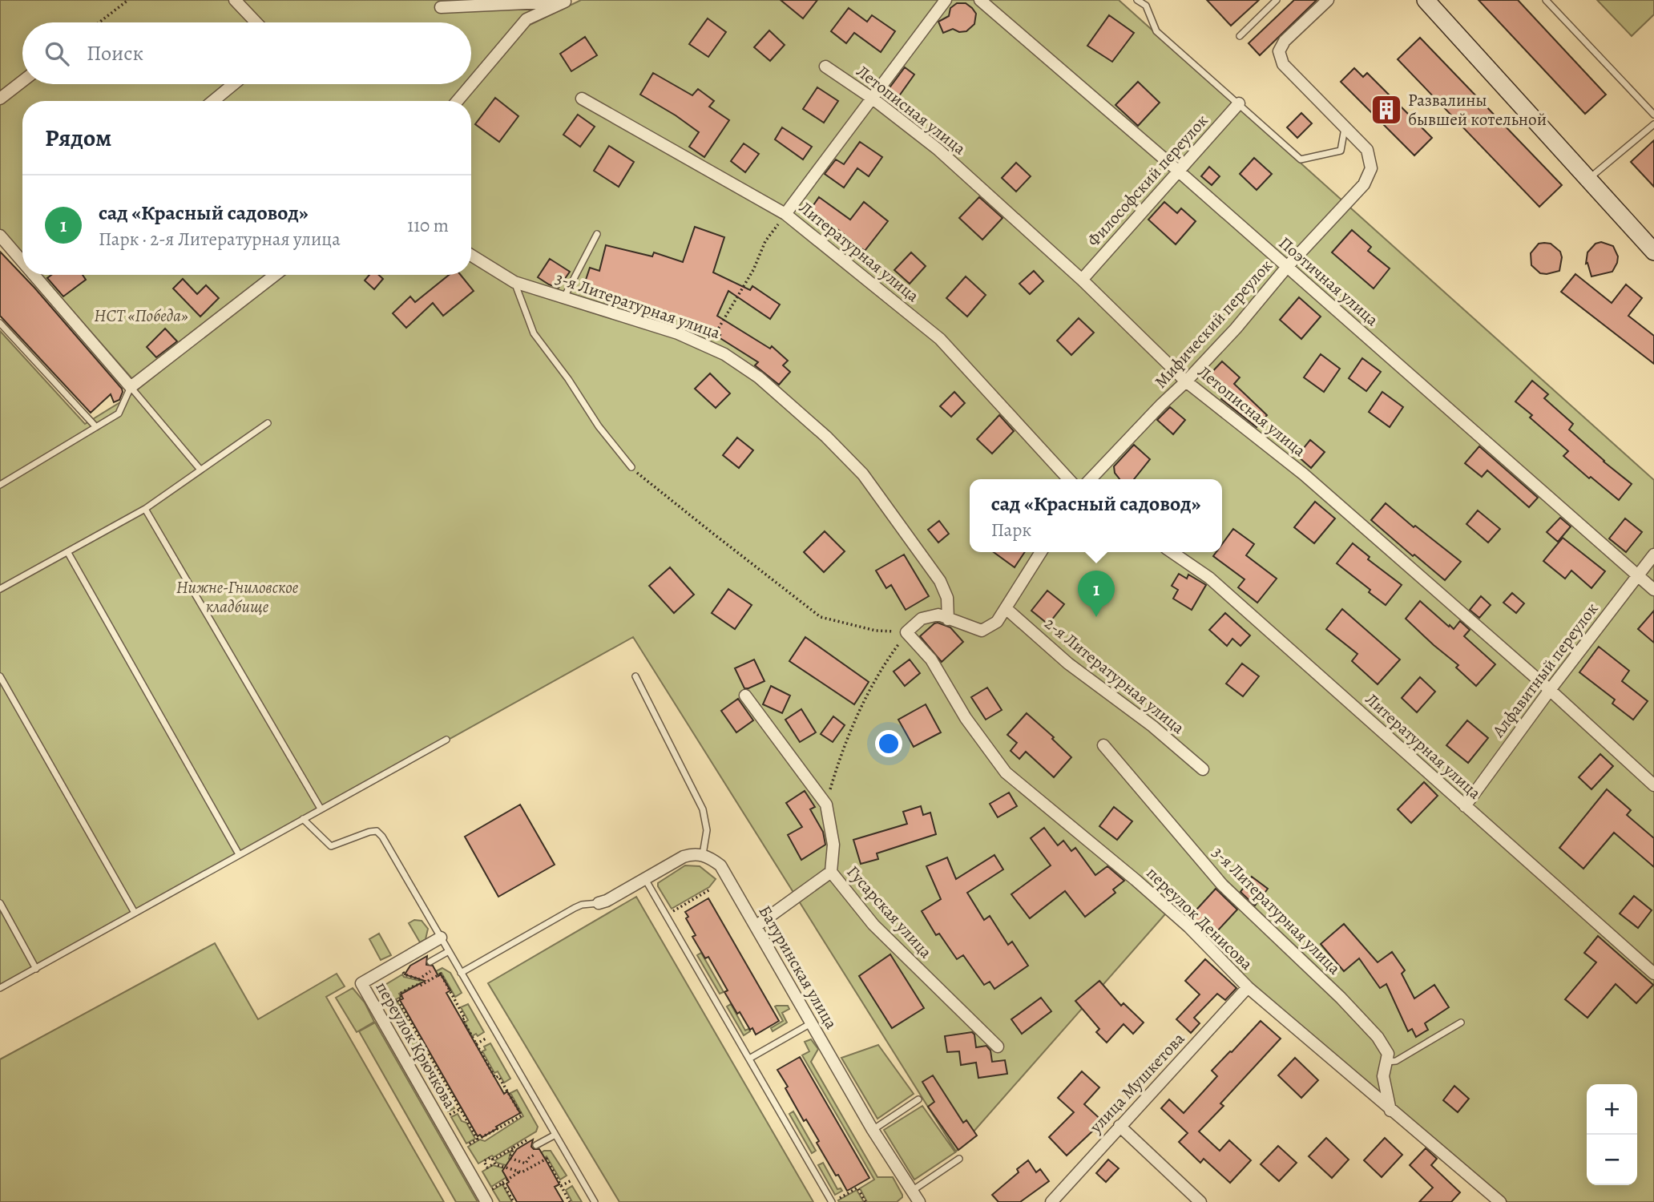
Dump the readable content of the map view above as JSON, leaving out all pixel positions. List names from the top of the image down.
{
  "streets": {
    "street": [
      "Летописная улица",
      "Философский переулок",
      "Литературная улица",
      "Поэтичная улица",
      "3-я Литературная улица",
      "Мифический переулок",
      "Алфавитный переулок",
      "2-я Литературная улица",
      "Гусарская улица",
      "переулок Денисова",
      "Батуринская улица",
      "переулок Крючкова",
      "улица Мушкетова"
    ]
  },
  "crossings": [
    ["Летописная улица", "Философский переулок"],
    ["Летописная улица", "Мифический переулок"],
    ["Летописная улица", "Алфавитный переулок"],
    ["Философский переулок", "Поэтичная улица"],
    ["Литературная улица", "Алфавитный переулок"],
    ["Поэтичная улица", "Мифический переулок"],
    ["Поэтичная улица", "Алфавитный переулок"],
    ["3-я Литературная улица", "переулок Денисова"],
    ["переулок Денисова", "улица Мушкетова"]
  ],
  "parks": ["НСТ «Победа»", "Нижне-Гниловское кладбище"],
  "places": {
    "building": ["Развалины бывшей котельной"]
  },
  "page": {
    "search": "Поиск",
    "heading": "Рядом",
    "list": [
      {
        "mark": "1",
        "name": "сад «Красный садовод»",
        "note": "Парк · 2-я Литературная улица",
        "value": "110 m"
      }
    ],
    "popup": ["сад «Красный садовод»", "Парк"],
    "pins": "1",
    "map_buttons": ["+", "−"]
  }
}
